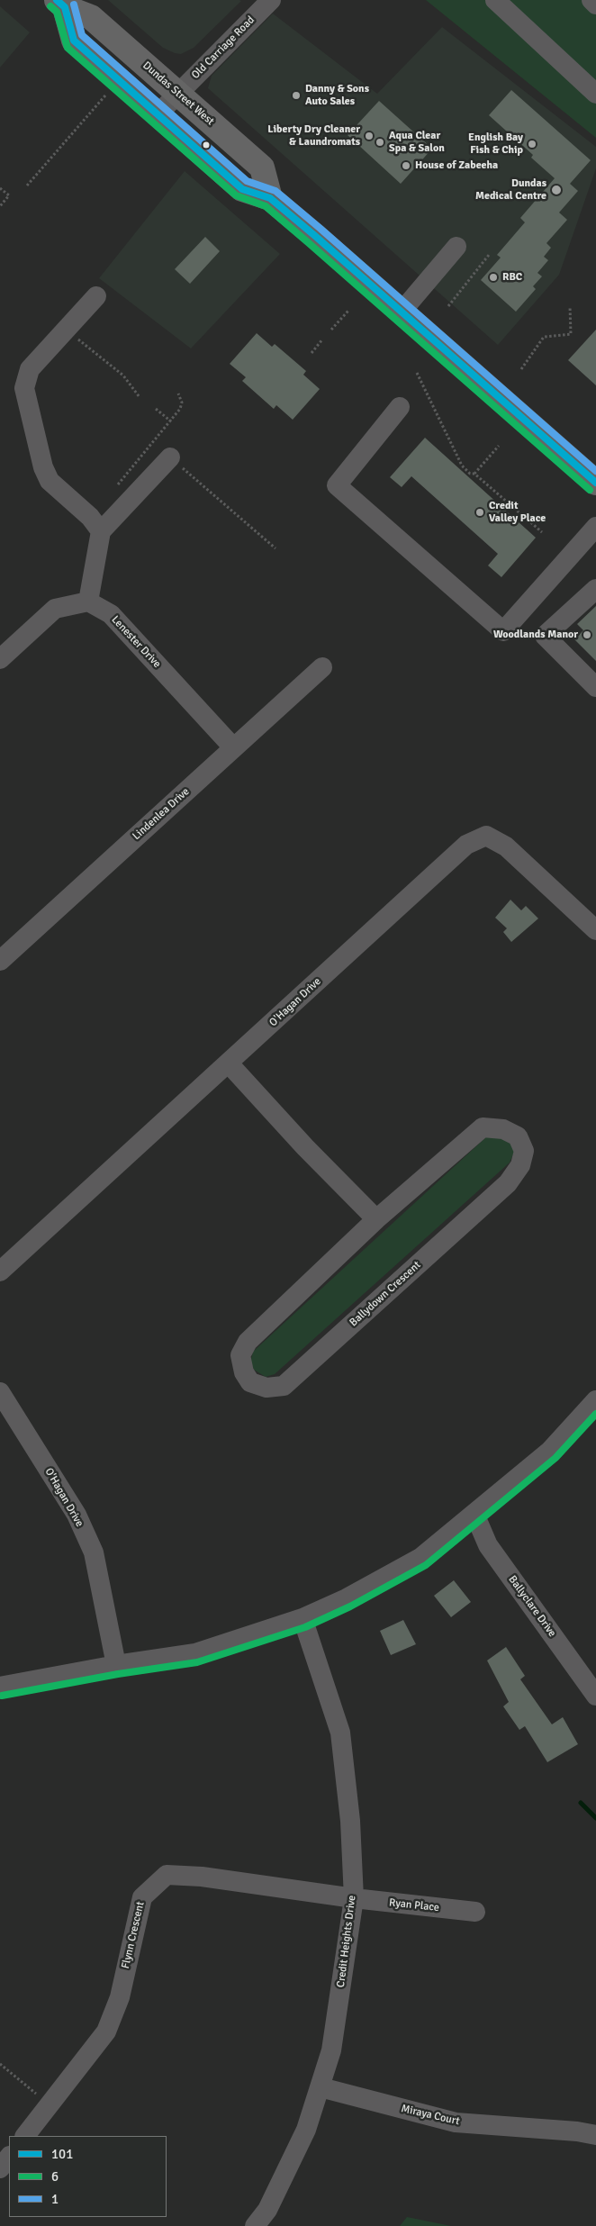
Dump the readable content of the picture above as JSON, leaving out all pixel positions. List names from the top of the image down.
{
  "streets": {
    "main road": ["Dundas Street West"],
    "street": [
      "Old Carriage Road",
      "Lenester Drive",
      "Lindenlea Drive",
      "O'Hagan Drive",
      "Ballydown Crescent",
      "Ballyclare Drive",
      "Ryan Place",
      "Flynn Crescent",
      "Credit Heights Drive",
      "Miraya Court"
    ]
  },
  "crossings": [
    ["Old Carriage Road", "Dundas Street West"],
    ["Lenester Drive", "Lindenlea Drive"],
    ["Ryan Place", "Flynn Crescent"],
    ["Ryan Place", "Credit Heights Drive"],
    ["Flynn Crescent", "Credit Heights Drive"],
    ["Credit Heights Drive", "Miraya Court"]
  ],
  "places": [
    "Danny & Sons Auto Sales",
    "Liberty Dry Cleaner & Laundromats",
    "Aqua Clear Spa & Salon",
    "English Bay Fish & Chip",
    "House of Zabeeha",
    "Dundas Medical Centre",
    "RBC",
    "Credit Valley Place",
    "Woodlands Manor"
  ],
  "lines": ["transit line 101", "transit line 1", "transit line 6"],
  "legend": ["101", "6", "1"]
}
